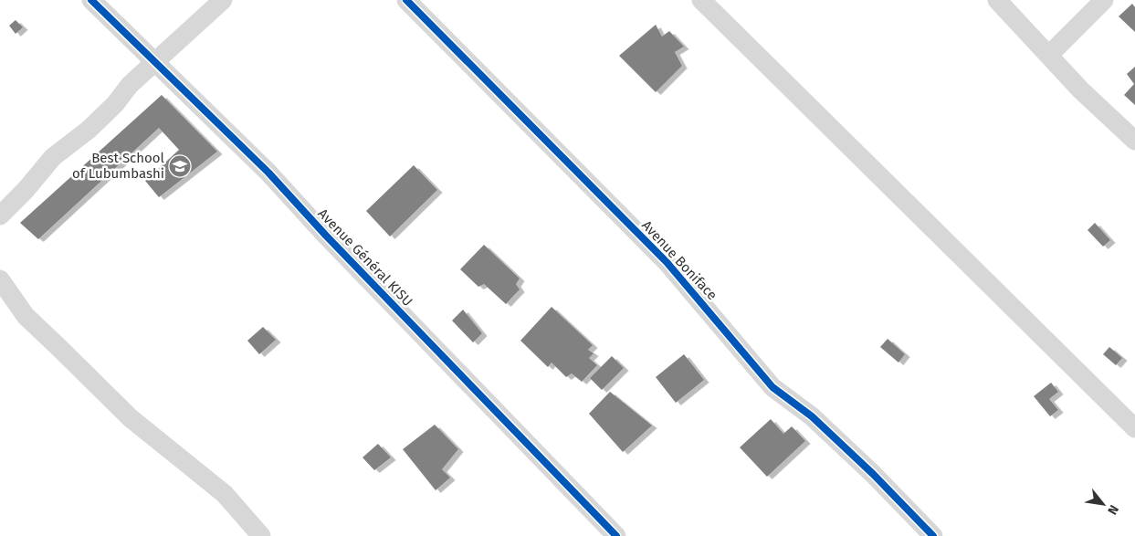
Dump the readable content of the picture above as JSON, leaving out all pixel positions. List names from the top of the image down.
{
  "streets": {
    "street": ["Avenue Général KISU", "Avenue Boniface"]
  },
  "places": {
    "school or university": ["Best School of Lubumbashi"]
  },
  "north": "bottom right"
}
